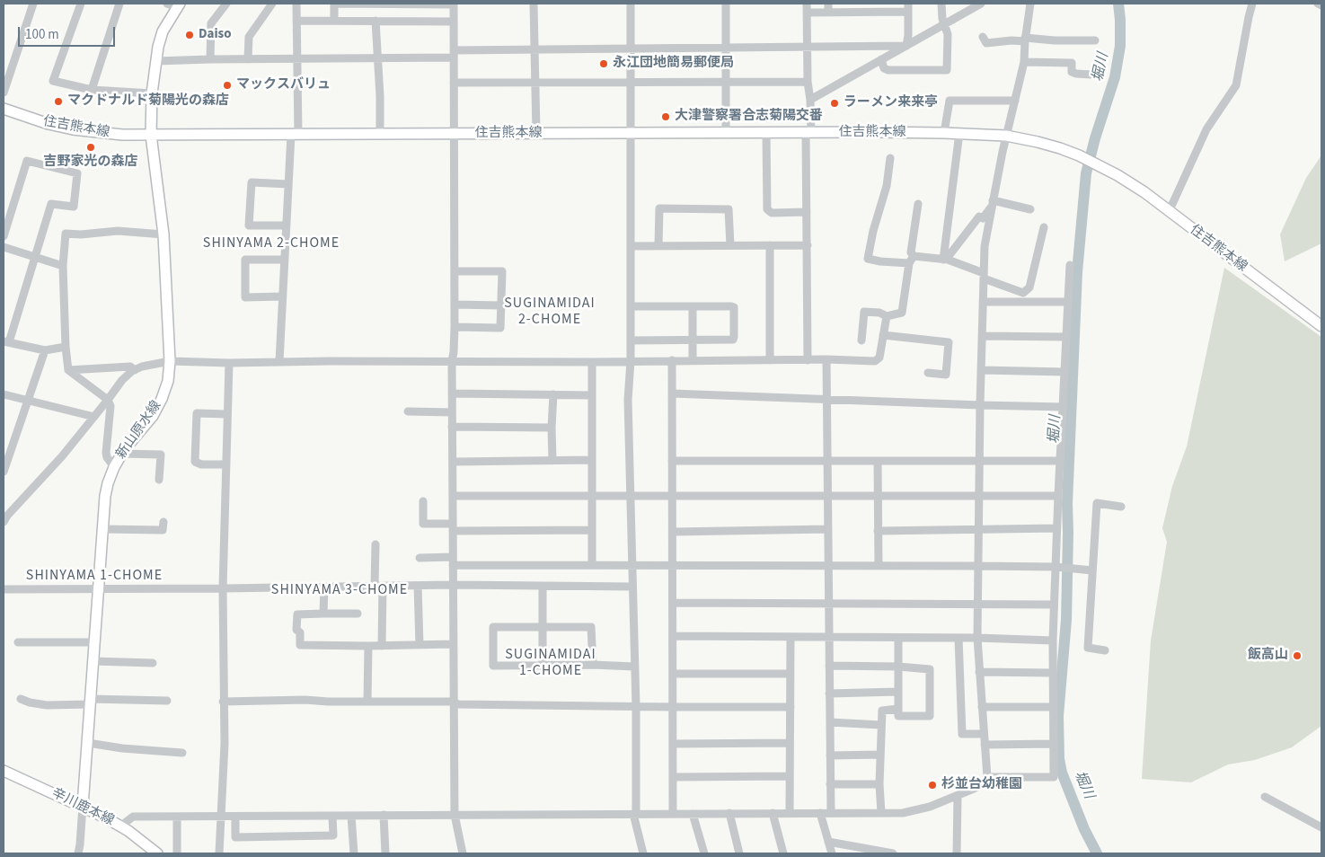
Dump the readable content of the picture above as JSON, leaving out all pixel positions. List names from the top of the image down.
{
  "streets": {
    "main road": ["住吉熊本線", "新山原水線", "辛川鹿本線"]
  },
  "crossings": [
    ["住吉熊本線", "新山原水線"],
    ["新山原水線", "辛川鹿本線"]
  ],
  "districts": [
    "SHINYAMA 2-CHOME",
    "SUGINAMIDAI 2-CHOME",
    "SHINYAMA 1-CHOME",
    "SHINYAMA 3-CHOME",
    "SUGINAMIDAI 1-CHOME"
  ],
  "water": ["堀川"],
  "places": [
    "Daiso",
    "永江団地簡易郵便局",
    "マックスバリュ",
    "マクドナルド菊陽光の森店",
    "ラーメン来来亭",
    "大津警察署合志菊陽交番",
    "吉野家光の森店",
    "飯高山",
    "杉並台幼稚園"
  ],
  "scale_bar": "100 m"
}
